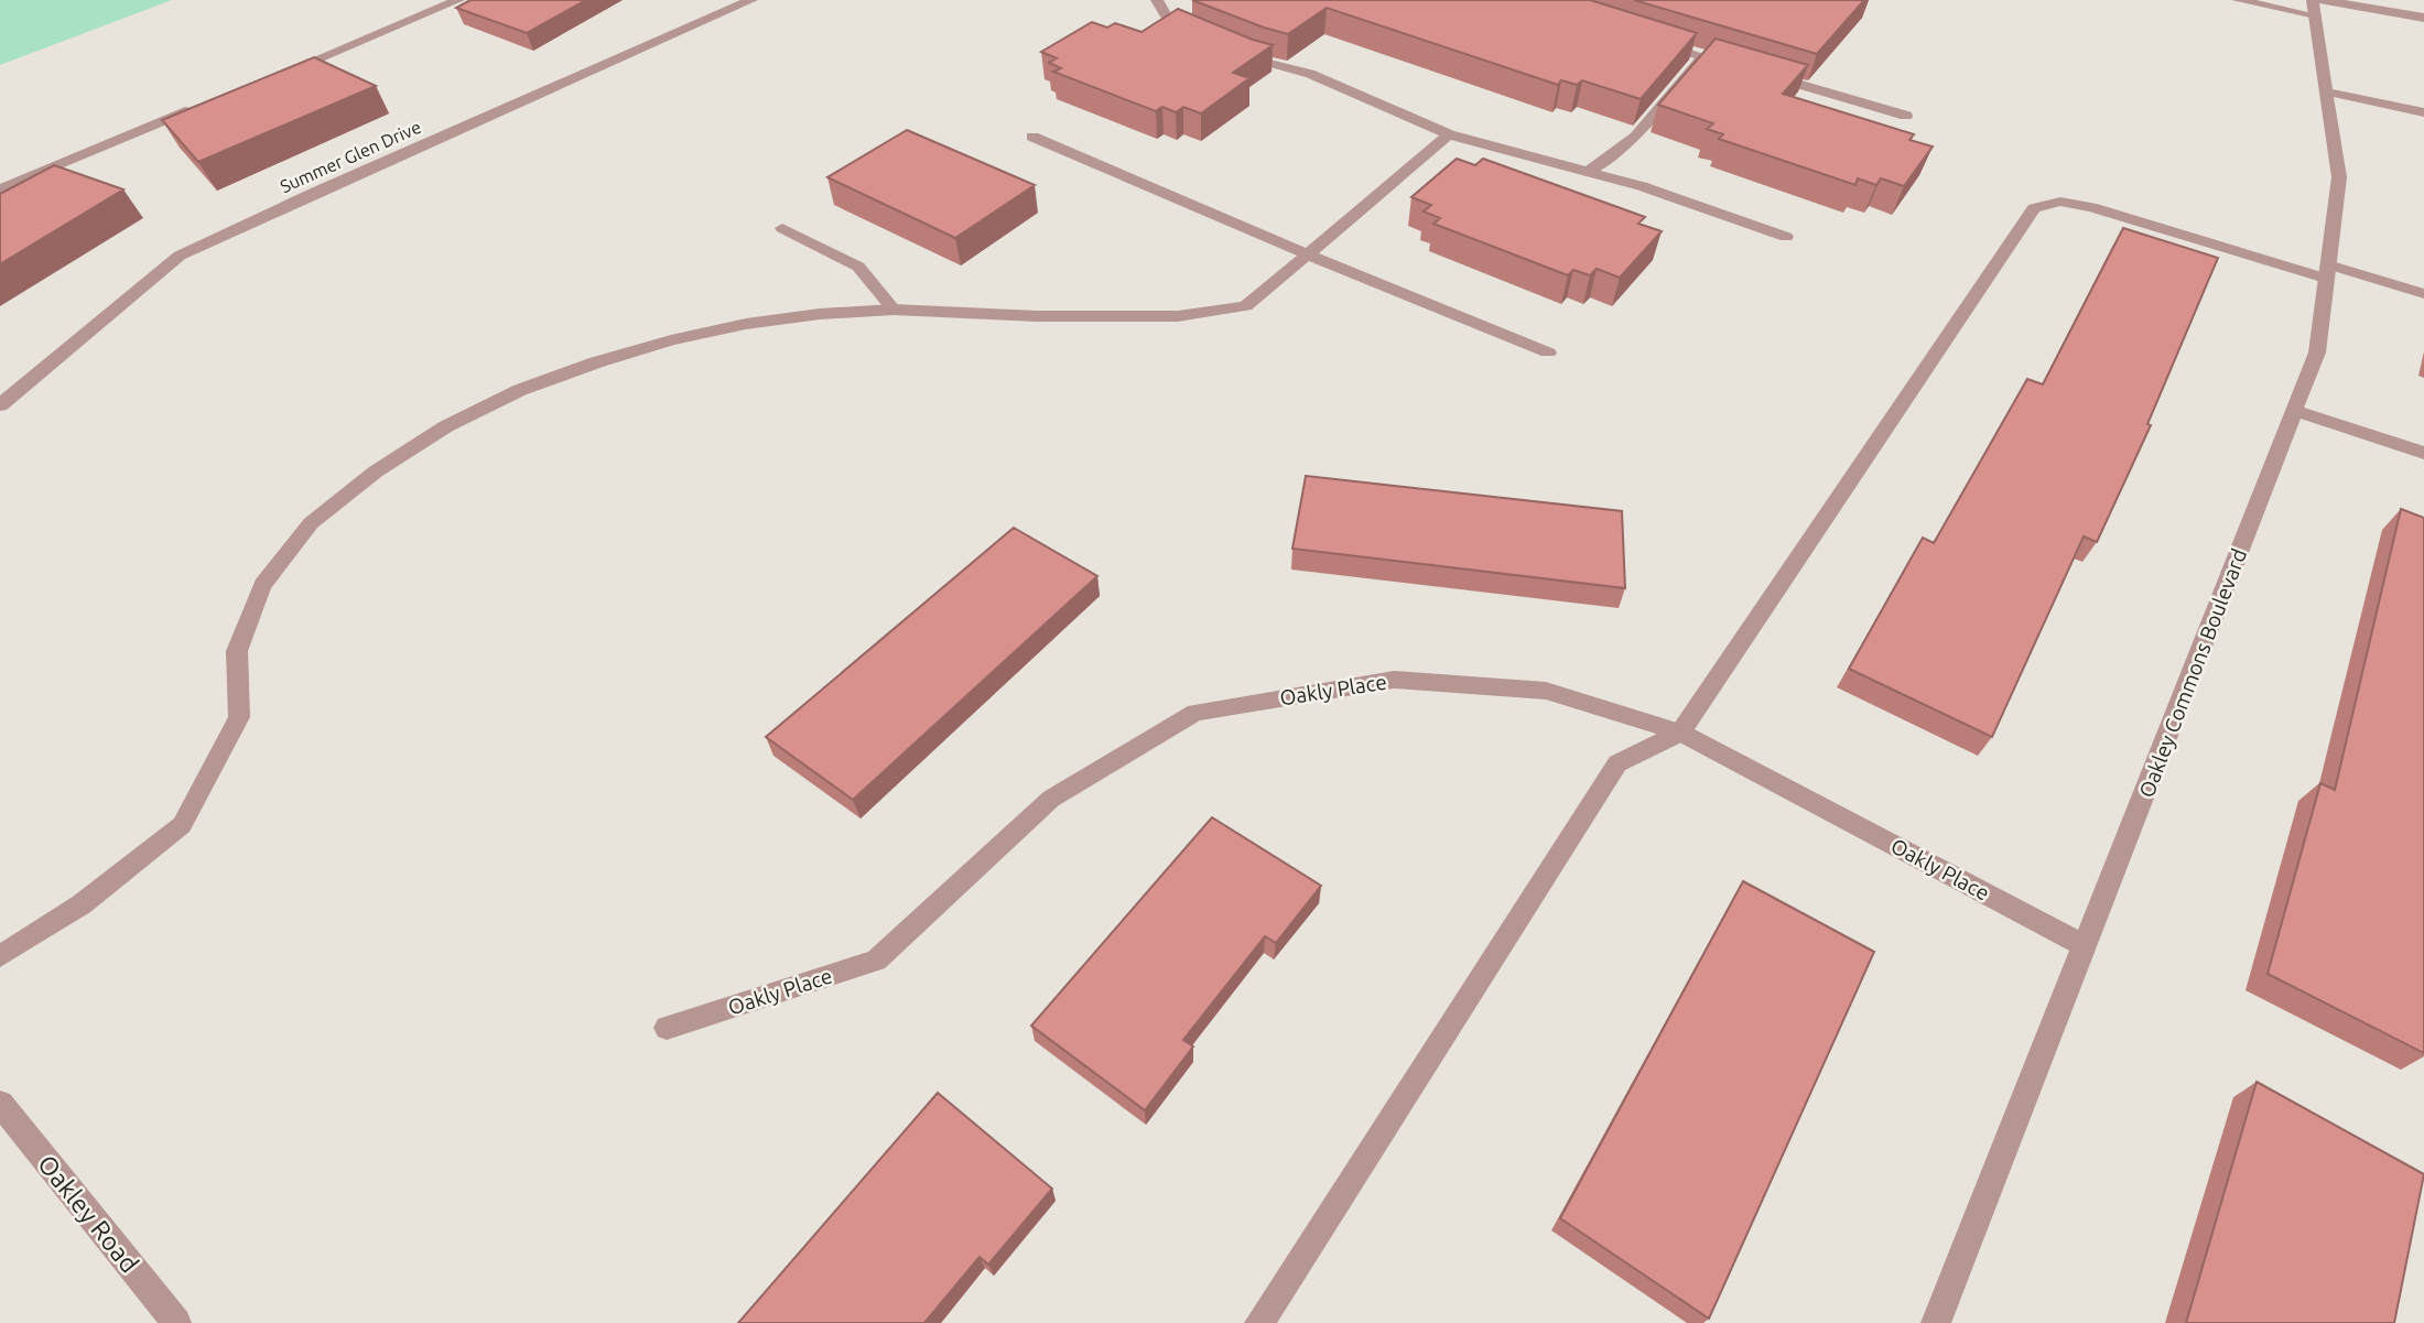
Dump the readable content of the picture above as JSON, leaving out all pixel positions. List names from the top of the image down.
{
  "streets": {
    "street": [
      "Summer Glen Drive",
      "Oakley Commons Boulevard",
      "Oakly Place",
      "Oakley Road"
    ]
  },
  "crossings": [
    ["Oakley Commons Boulevard", "Oakly Place"]
  ]
}
